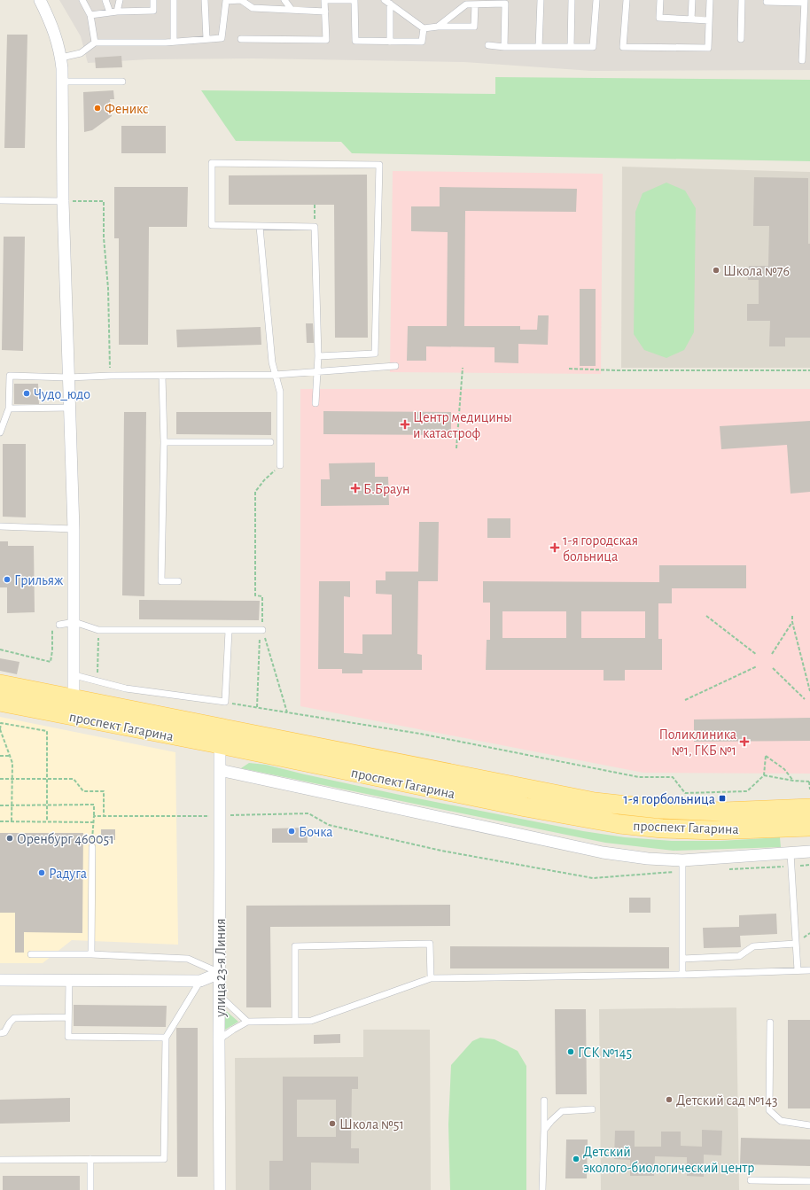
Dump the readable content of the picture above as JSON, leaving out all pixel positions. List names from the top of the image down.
{
  "streets": {
    "main road": ["проспект Гагарина"],
    "street": ["улица 23-я Линия"]
  },
  "crossings": [
    ["проспект Гагарина", "улица 23-я Линия"]
  ],
  "places": {
    "other": [
      "Феникс",
      "Школа №76",
      "Чудо_юдо",
      "Грильяж",
      "Бочка",
      "Оренбург 460051",
      "Радуга",
      "ГСК №145",
      "Детский сад №143",
      "Школа №51",
      "Детский эколого-биологический центр"
    ],
    "health": [
      "Центр медицины и катастроф",
      "Б.Браун",
      "1-я городская больница",
      "Поликлиника №1, ГКБ №1"
    ],
    "transit": ["1-я горбольница"]
  }
}
